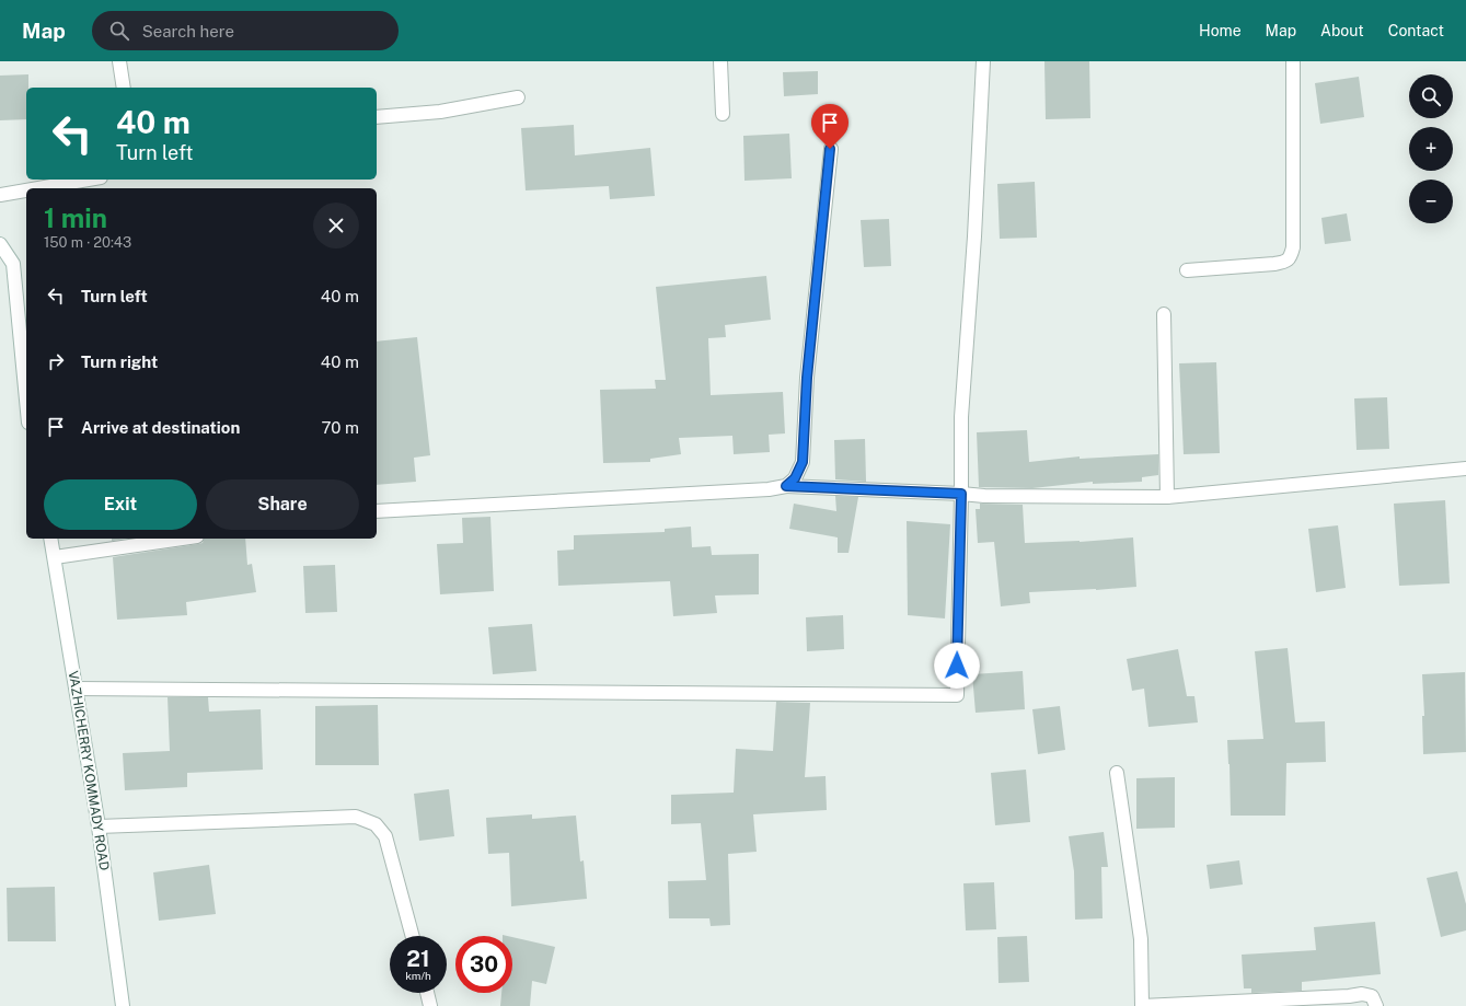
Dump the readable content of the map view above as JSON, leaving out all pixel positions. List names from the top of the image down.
{
  "streets": {
    "street": ["VAZHICHERRY KOMMADY ROAD"]
  },
  "page": {
    "header": "Map",
    "search": "Search here",
    "nav": [
      "Home",
      "Map",
      "About",
      "Contact"
    ],
    "map_buttons": ["+", "−"],
    "turn": ["40 m", "Turn left"],
    "heading": ["1 min", "150 m · 20:43"],
    "list": [
      {
        "name": "Turn left",
        "value": "40 m"
      },
      {
        "name": "Turn right",
        "value": "40 m"
      },
      {
        "name": "Arrive at destination",
        "value": "70 m"
      }
    ],
    "buttons": ["Exit", "Share"],
    "speed": "21 km/h",
    "limit": "30"
  }
}
